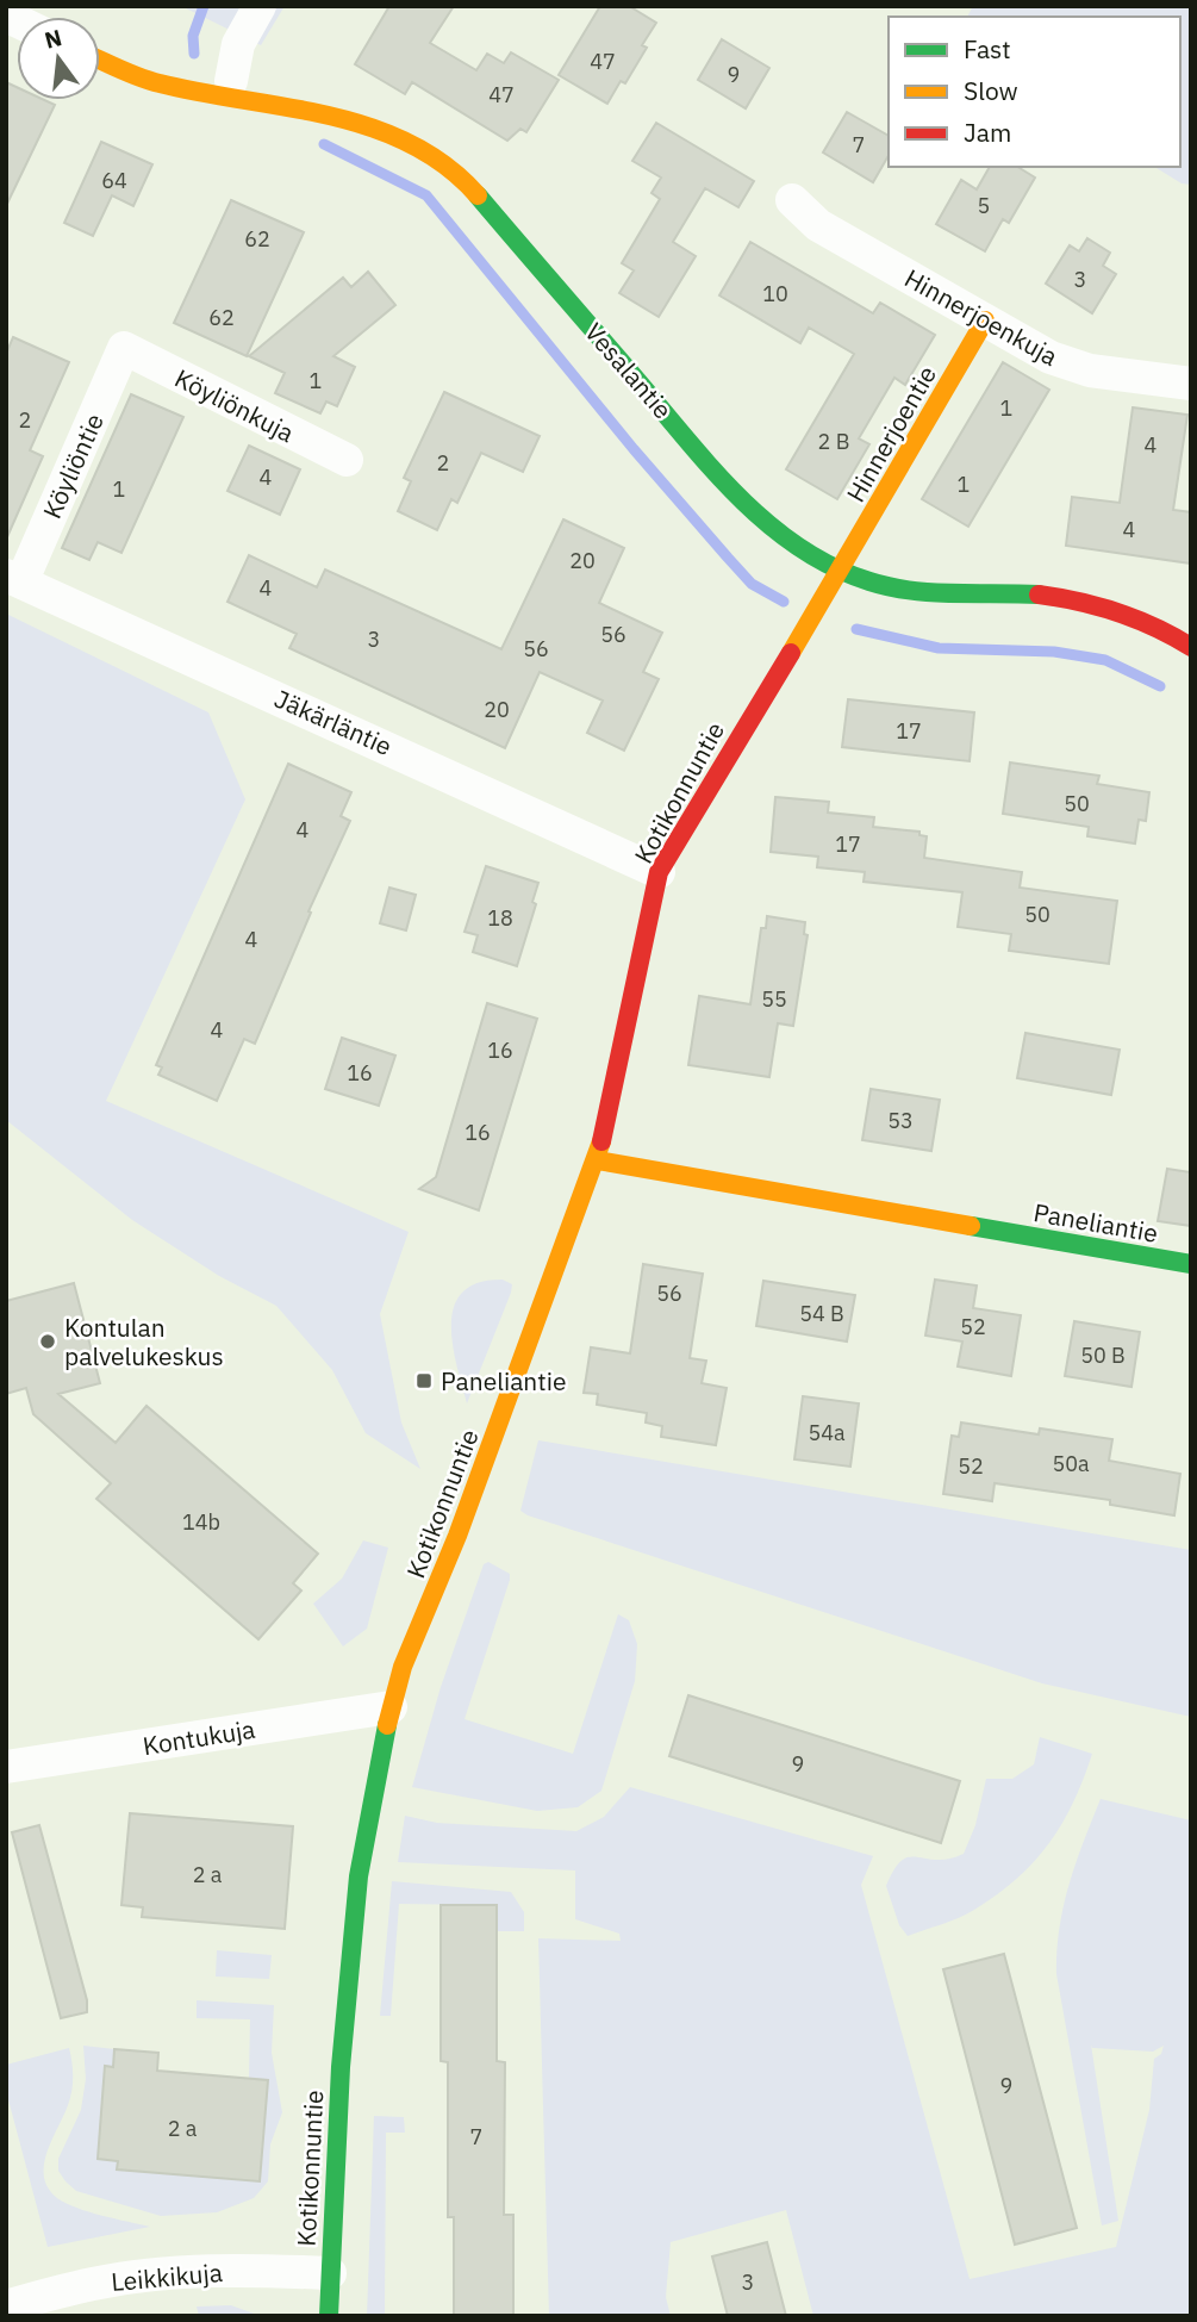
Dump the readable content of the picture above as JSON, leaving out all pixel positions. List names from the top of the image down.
{
  "streets": {
    "street": [
      "Hinnerjoenkuja",
      "Vesalantie",
      "Köyliönkuja",
      "Hinnerjoentie",
      "Köyliöntie",
      "Jäkärläntie",
      "Kotikonnuntie",
      "Paneliantie",
      "Kontukuja",
      "Leikkikuja"
    ]
  },
  "crossings": [
    ["Hinnerjoenkuja", "Hinnerjoentie"],
    ["Vesalantie", "Hinnerjoentie"],
    ["Vesalantie", "Kotikonnuntie"],
    ["Köyliönkuja", "Köyliöntie"],
    ["Hinnerjoentie", "Kotikonnuntie"],
    ["Köyliöntie", "Jäkärläntie"],
    ["Jäkärläntie", "Kotikonnuntie"],
    ["Kotikonnuntie", "Paneliantie"],
    ["Kotikonnuntie", "Kontukuja"],
    ["Kotikonnuntie", "Leikkikuja"]
  ],
  "places": {
    "other": ["Kontulan palvelukeskus"],
    "transit": ["Paneliantie"]
  },
  "house_numbers": [
    "47",
    "9",
    "47",
    "7",
    "64",
    "5",
    "62",
    "3",
    "10",
    "62",
    "1",
    "1",
    "2",
    "2 B",
    "4",
    "2",
    "4",
    "1",
    "1",
    "4",
    "20",
    "4",
    "56",
    "3",
    "56",
    "20",
    "17",
    "50",
    "4",
    "17",
    "50",
    "18",
    "4",
    "55",
    "4",
    "16",
    "16",
    "53",
    "16",
    "56",
    "54 B",
    "52",
    "50 B",
    "54a",
    "50a",
    "52",
    "14b",
    "9",
    "2 a",
    "9",
    "2 a",
    "7",
    "3"
  ],
  "legend": ["Fast", "Slow", "Jam"],
  "north": "top"
}
